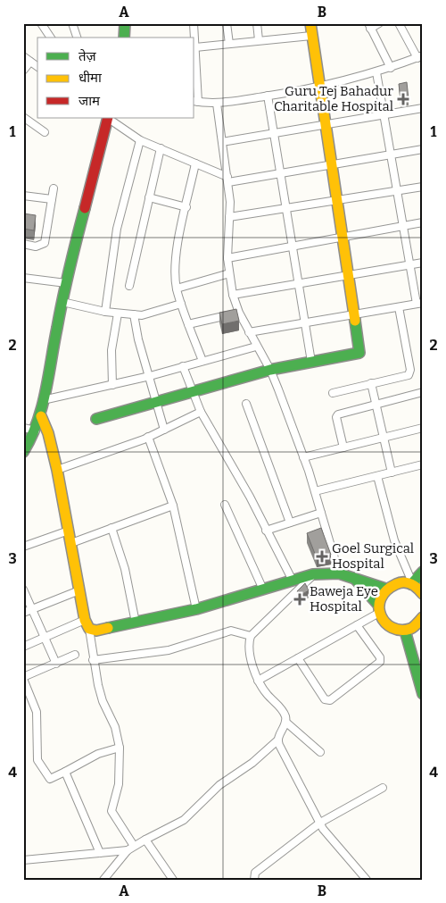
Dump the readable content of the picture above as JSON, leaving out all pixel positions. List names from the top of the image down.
{
  "places": {
    "health": ["Guru Tej Bahadur Charitable Hospital", "Goel Surgical Hospital", "Baweja Eye Hospital"]
  },
  "legend": ["तेज़", "धीमा", "जाम"],
  "grid": {
    "columns": ["A", "B"],
    "rows": [
      "1",
      "2",
      "3",
      "4"
    ]
  }
}
